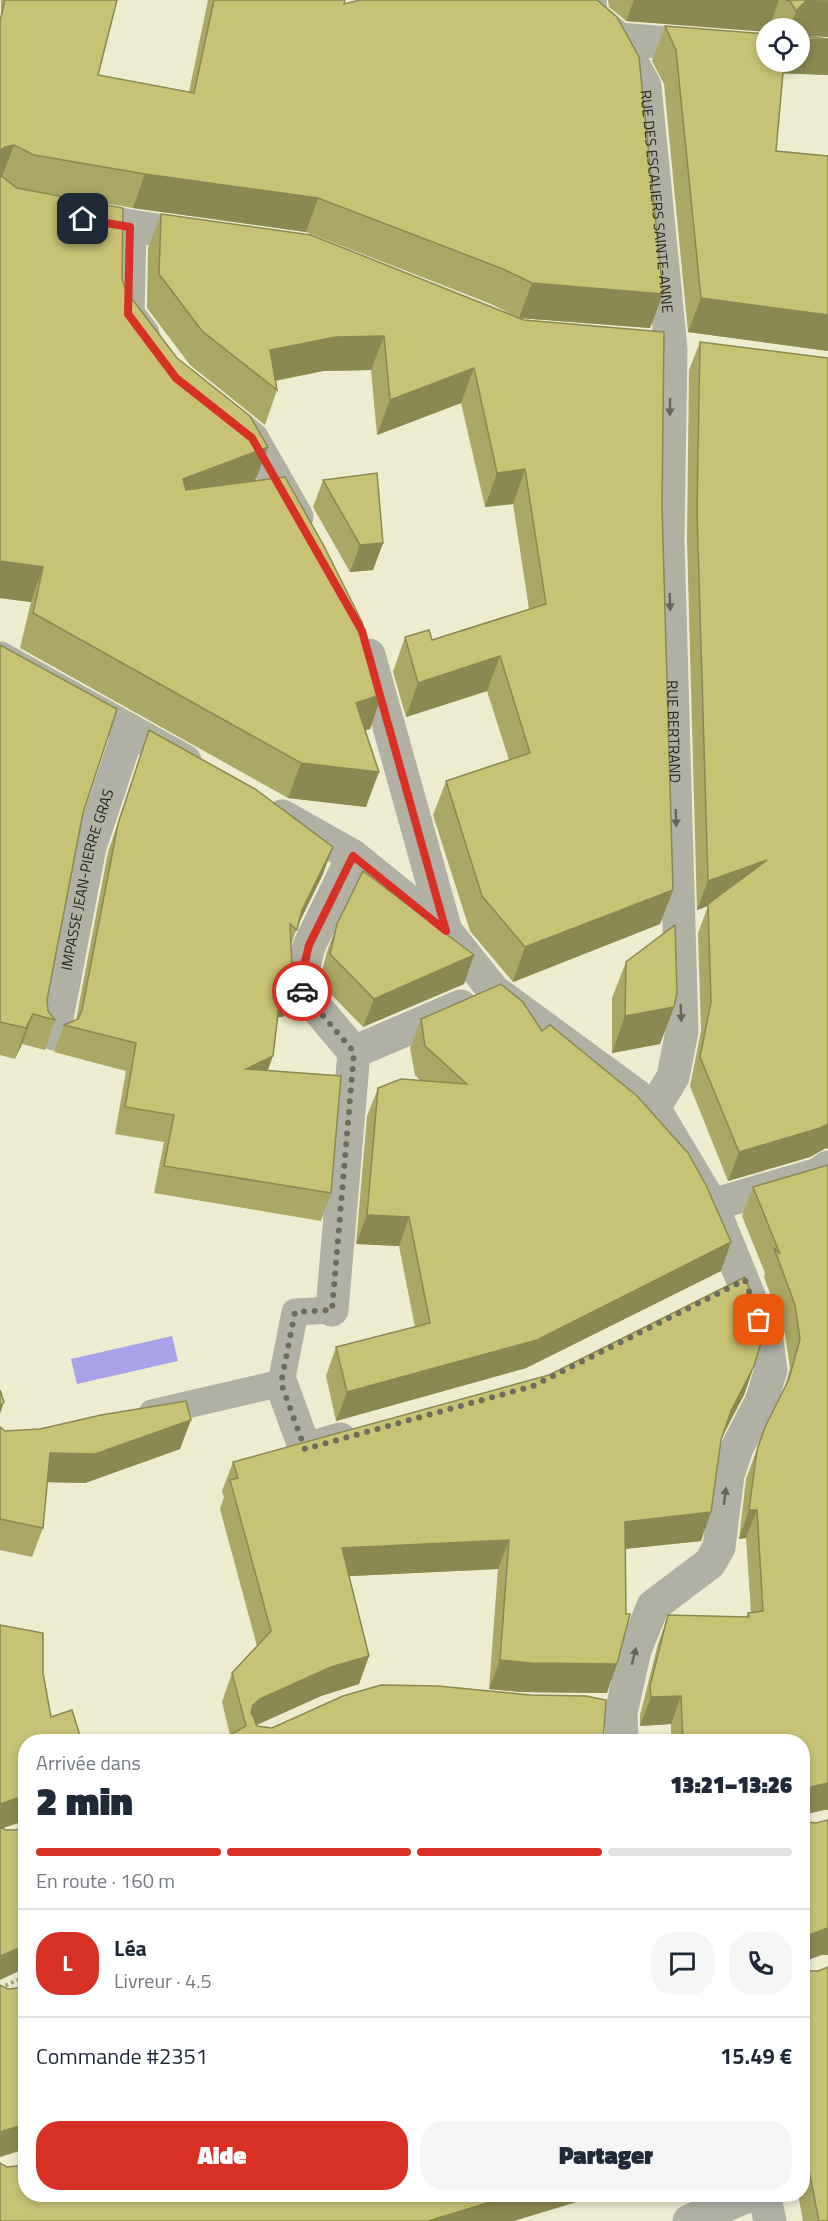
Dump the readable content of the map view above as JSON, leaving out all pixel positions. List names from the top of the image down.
{
  "streets": {
    "street": ["RUE DES ESCALIERS SAINTE-ANNE", "RUE BERTRAND", "IMPASSE JEAN-PIERRE GRAS"]
  },
  "crossings": [
    ["RUE DES ESCALIERS SAINTE-ANNE", "RUE BERTRAND"]
  ],
  "page": {
    "heading": ["2 min", "Arrivée dans", "13:21–13:26"],
    "panel": [
      "Léa",
      "Livreur · 4.5",
      "Commande #2351",
      "15.49 €"
    ],
    "bar": "En route · 160 m",
    "round": "L",
    "buttons": ["Aide", "Partager"]
  }
}
